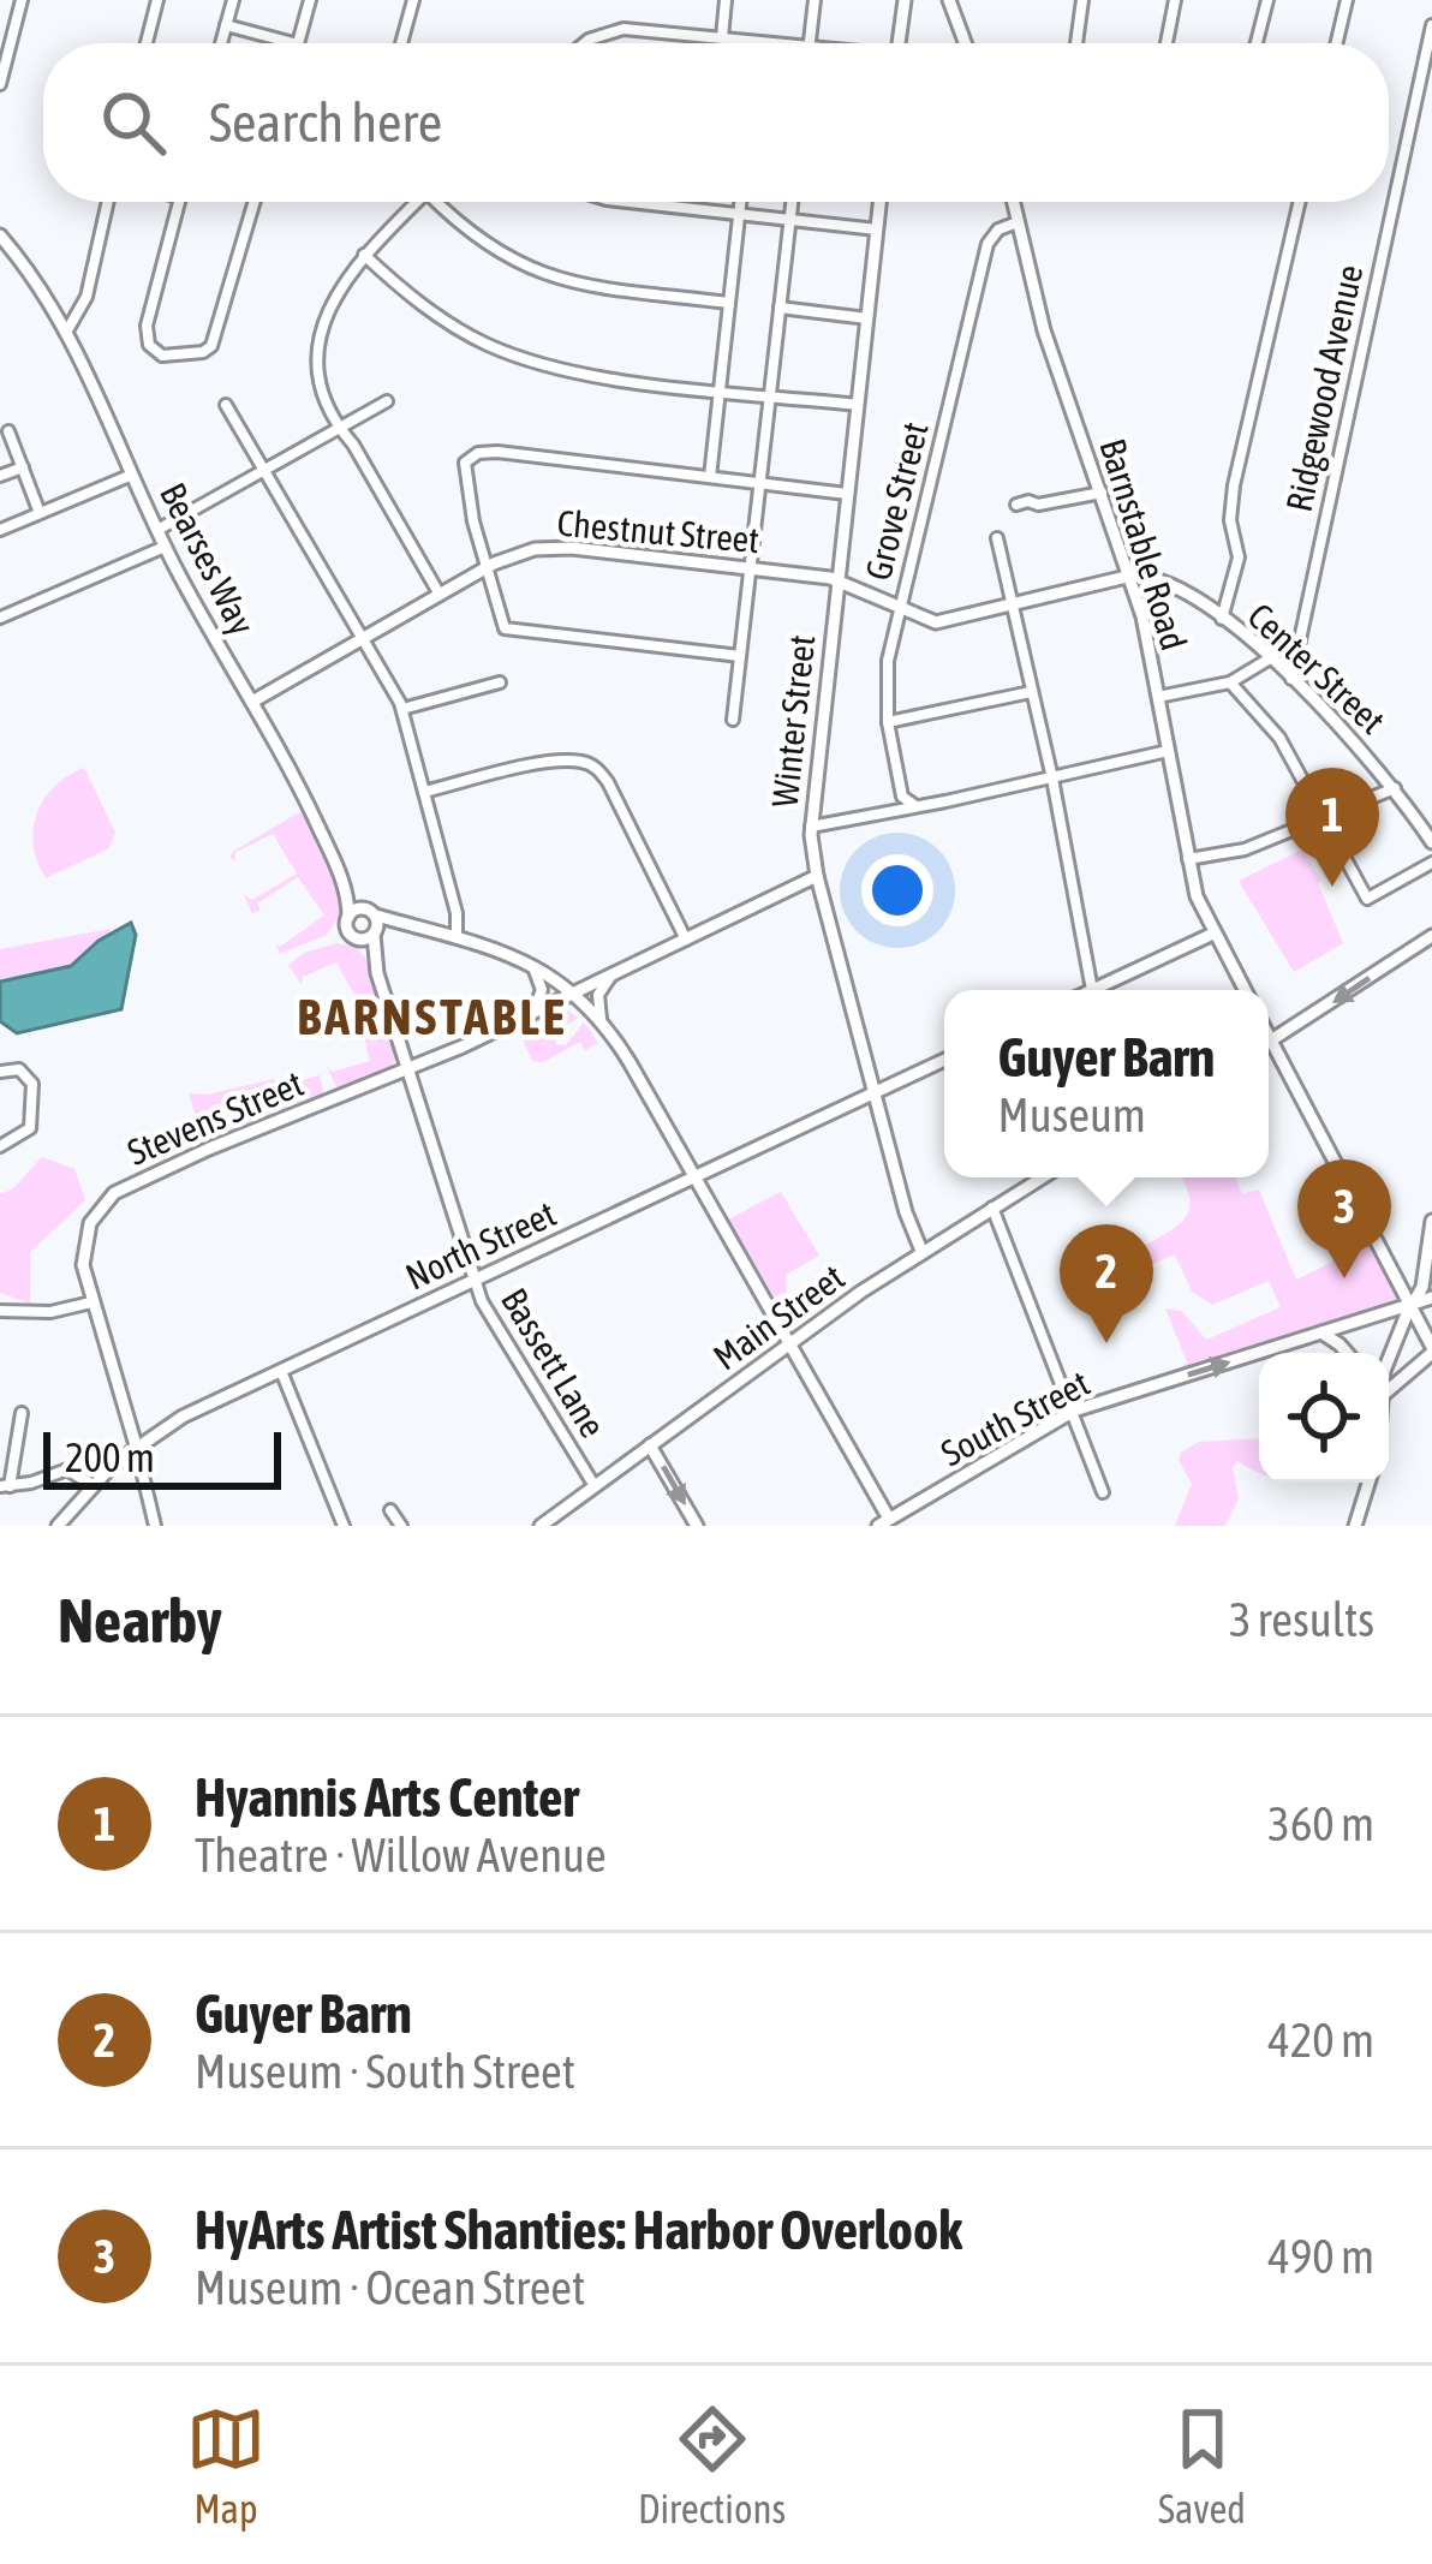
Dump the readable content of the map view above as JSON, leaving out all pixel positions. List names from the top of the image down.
{
  "streets": {
    "street": [
      "Ridgewood Avenue",
      "Grove Street",
      "Chestnut Street",
      "Barnstable Road",
      "Bearses Way",
      "Center Street",
      "Winter Street",
      "Stevens Street",
      "North Street",
      "Main Street",
      "Bassett Lane",
      "South Street"
    ]
  },
  "crossings": [
    ["Ridgewood Avenue", "Center Street"],
    ["Grove Street", "Chestnut Street"],
    ["Grove Street", "Barnstable Road"],
    ["Chestnut Street", "Barnstable Road"],
    ["Chestnut Street", "Bearses Way"],
    ["Chestnut Street", "Center Street"],
    ["Chestnut Street", "Winter Street"],
    ["Barnstable Road", "Center Street"],
    ["Bearses Way", "Bassett Lane"],
    ["Winter Street", "Stevens Street"],
    ["Winter Street", "North Street"],
    ["Winter Street", "Main Street"],
    ["Stevens Street", "North Street"],
    ["Stevens Street", "Bassett Lane"],
    ["North Street", "Bassett Lane"],
    ["Main Street", "Bassett Lane"]
  ],
  "one_way": ["South Street"],
  "districts": ["BARNSTABLE"],
  "scale_bar": "200 m",
  "page": {
    "search": "Search here",
    "pins": ["1", "3", "2"],
    "popup": ["Guyer Barn", "Museum"],
    "scale": "200 m",
    "heading": ["Nearby", "3 results"],
    "list": [
      {
        "mark": "1",
        "name": "Hyannis Arts Center",
        "note": "Theatre · Willow Avenue",
        "value": "360 m"
      },
      {
        "mark": "2",
        "name": "Guyer Barn",
        "note": "Museum · South Street",
        "value": "420 m"
      },
      {
        "mark": "3",
        "name": "HyArts Artist Shanties: Harbor Overlook",
        "note": "Museum · Ocean Street",
        "value": "490 m"
      }
    ],
    "nav": ["Map", "Directions", "Saved"]
  }
}
